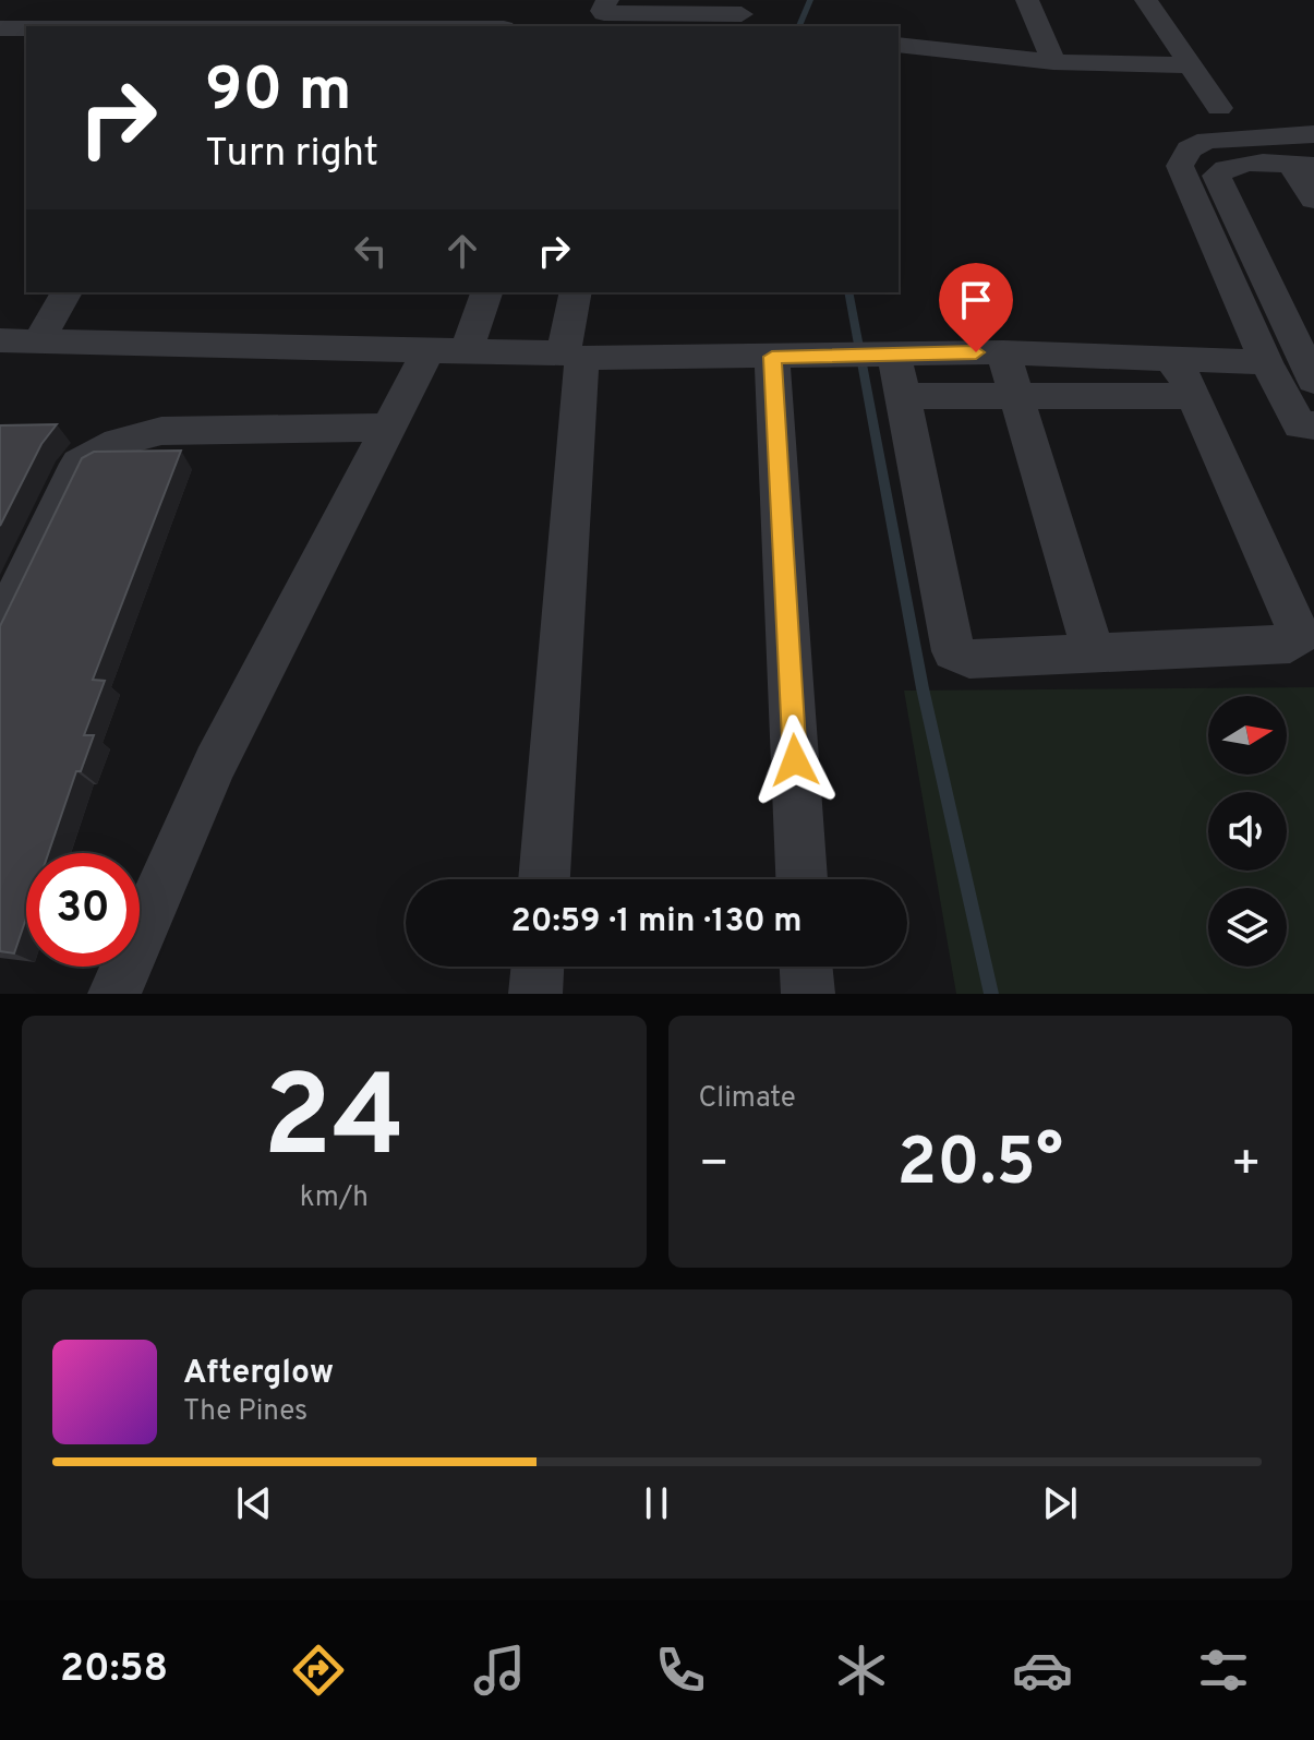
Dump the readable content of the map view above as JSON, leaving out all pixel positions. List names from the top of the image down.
{
  "north": "right",
  "page": {
    "turn": ["90 m", "Turn right"],
    "limit": "30",
    "trip": "20:59 · 1 min · 130 m",
    "tile": [
      ["24", "km/h"],
      "Climate"
    ],
    "heat": ["−", "20.5°", "+"],
    "song": ["Afterglow", "The Pines"],
    "tabs": "20:58"
  }
}
